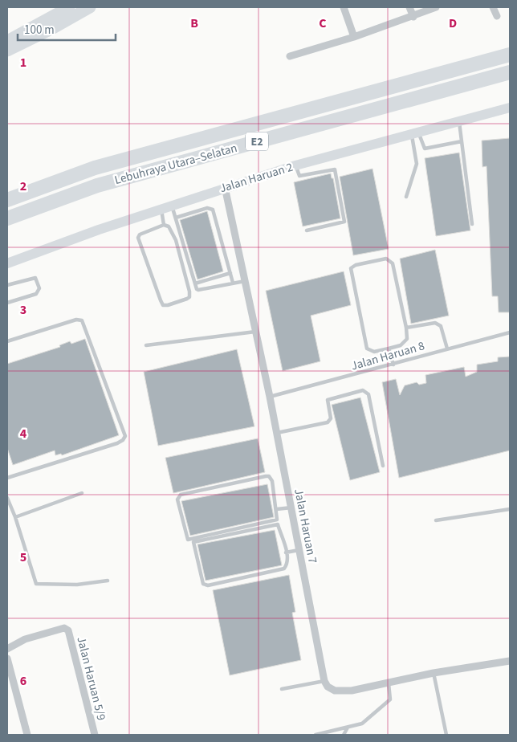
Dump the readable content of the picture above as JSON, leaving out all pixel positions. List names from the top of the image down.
{
  "streets": {
    "highway": ["E2", "Lebuhraya Utara–Selatan"],
    "main road": ["Jalan Haruan 2"],
    "street": ["Jalan Haruan 7", "Jalan Haruan 5/9"],
    "lane": ["Jalan Haruan 8"]
  },
  "crossings": [
    ["Jalan Haruan 2", "Jalan Haruan 7"],
    ["Jalan Haruan 8", "Jalan Haruan 7"]
  ],
  "scale_bar": "100 m",
  "grid": {
    "columns": ["B", "C", "D"],
    "rows": [
      "1",
      "2",
      "3",
      "4",
      "5",
      "6"
    ]
  }
}
